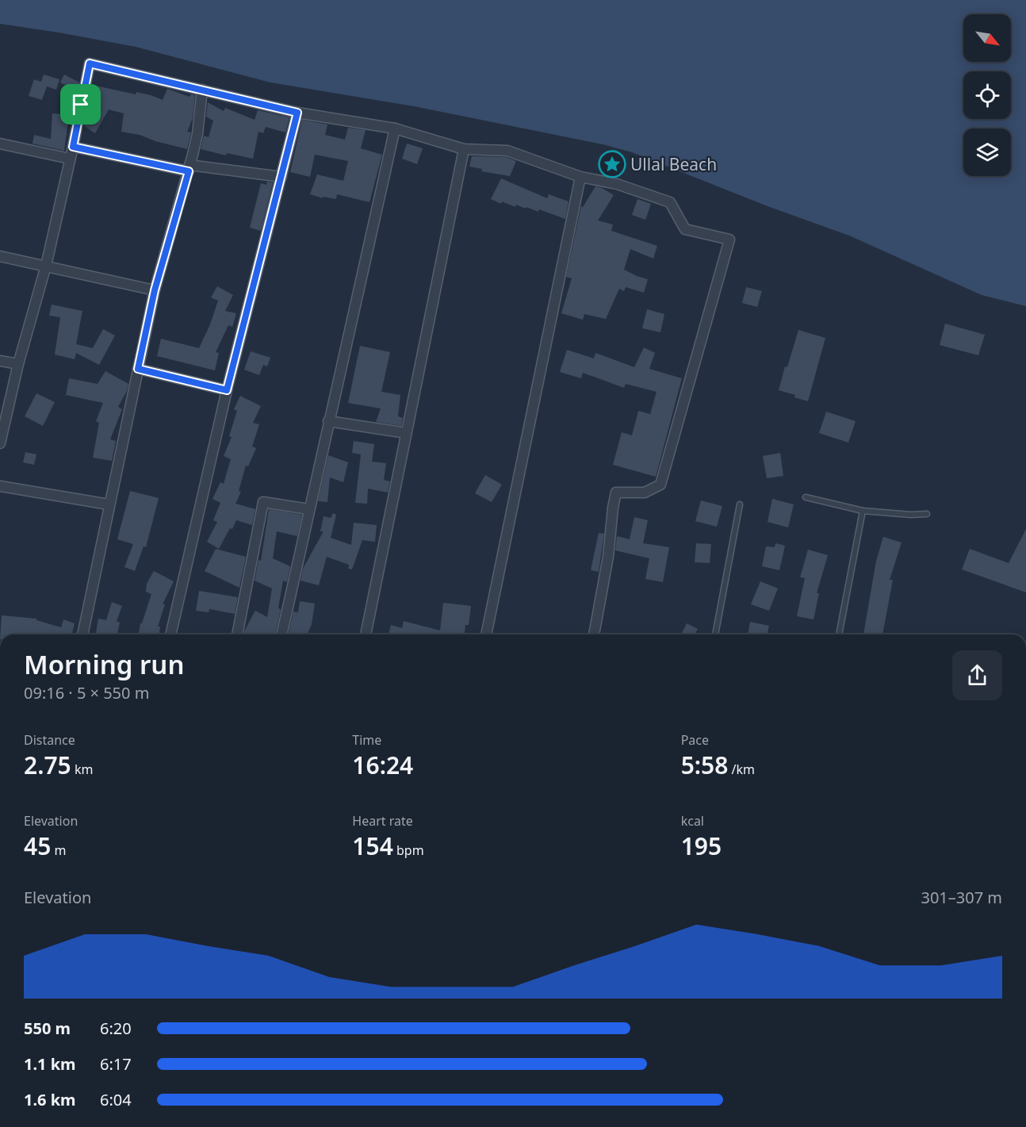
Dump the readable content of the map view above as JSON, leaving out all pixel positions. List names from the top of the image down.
{
  "places": {
    "place": ["Ullal Beach"]
  },
  "north": "bottom right",
  "page": {
    "heading": ["Morning run", "09:16 · 5 × 550 m"],
    "stats": [
      ["Distance", "2.75 km"],
      ["Time", "16:24"],
      ["Pace", "5:58 /km"],
      ["Elevation", "45 m"],
      ["Heart rate", "154 bpm"],
      ["kcal", "195"]
    ],
    "chart": ["Elevation", "301–307 m"],
    "list": [
      {
        "name": "550 m",
        "note": "6:20"
      },
      {
        "name": "1.1 km",
        "note": "6:17"
      },
      {
        "name": "1.6 km",
        "note": "6:04"
      }
    ]
  }
}
